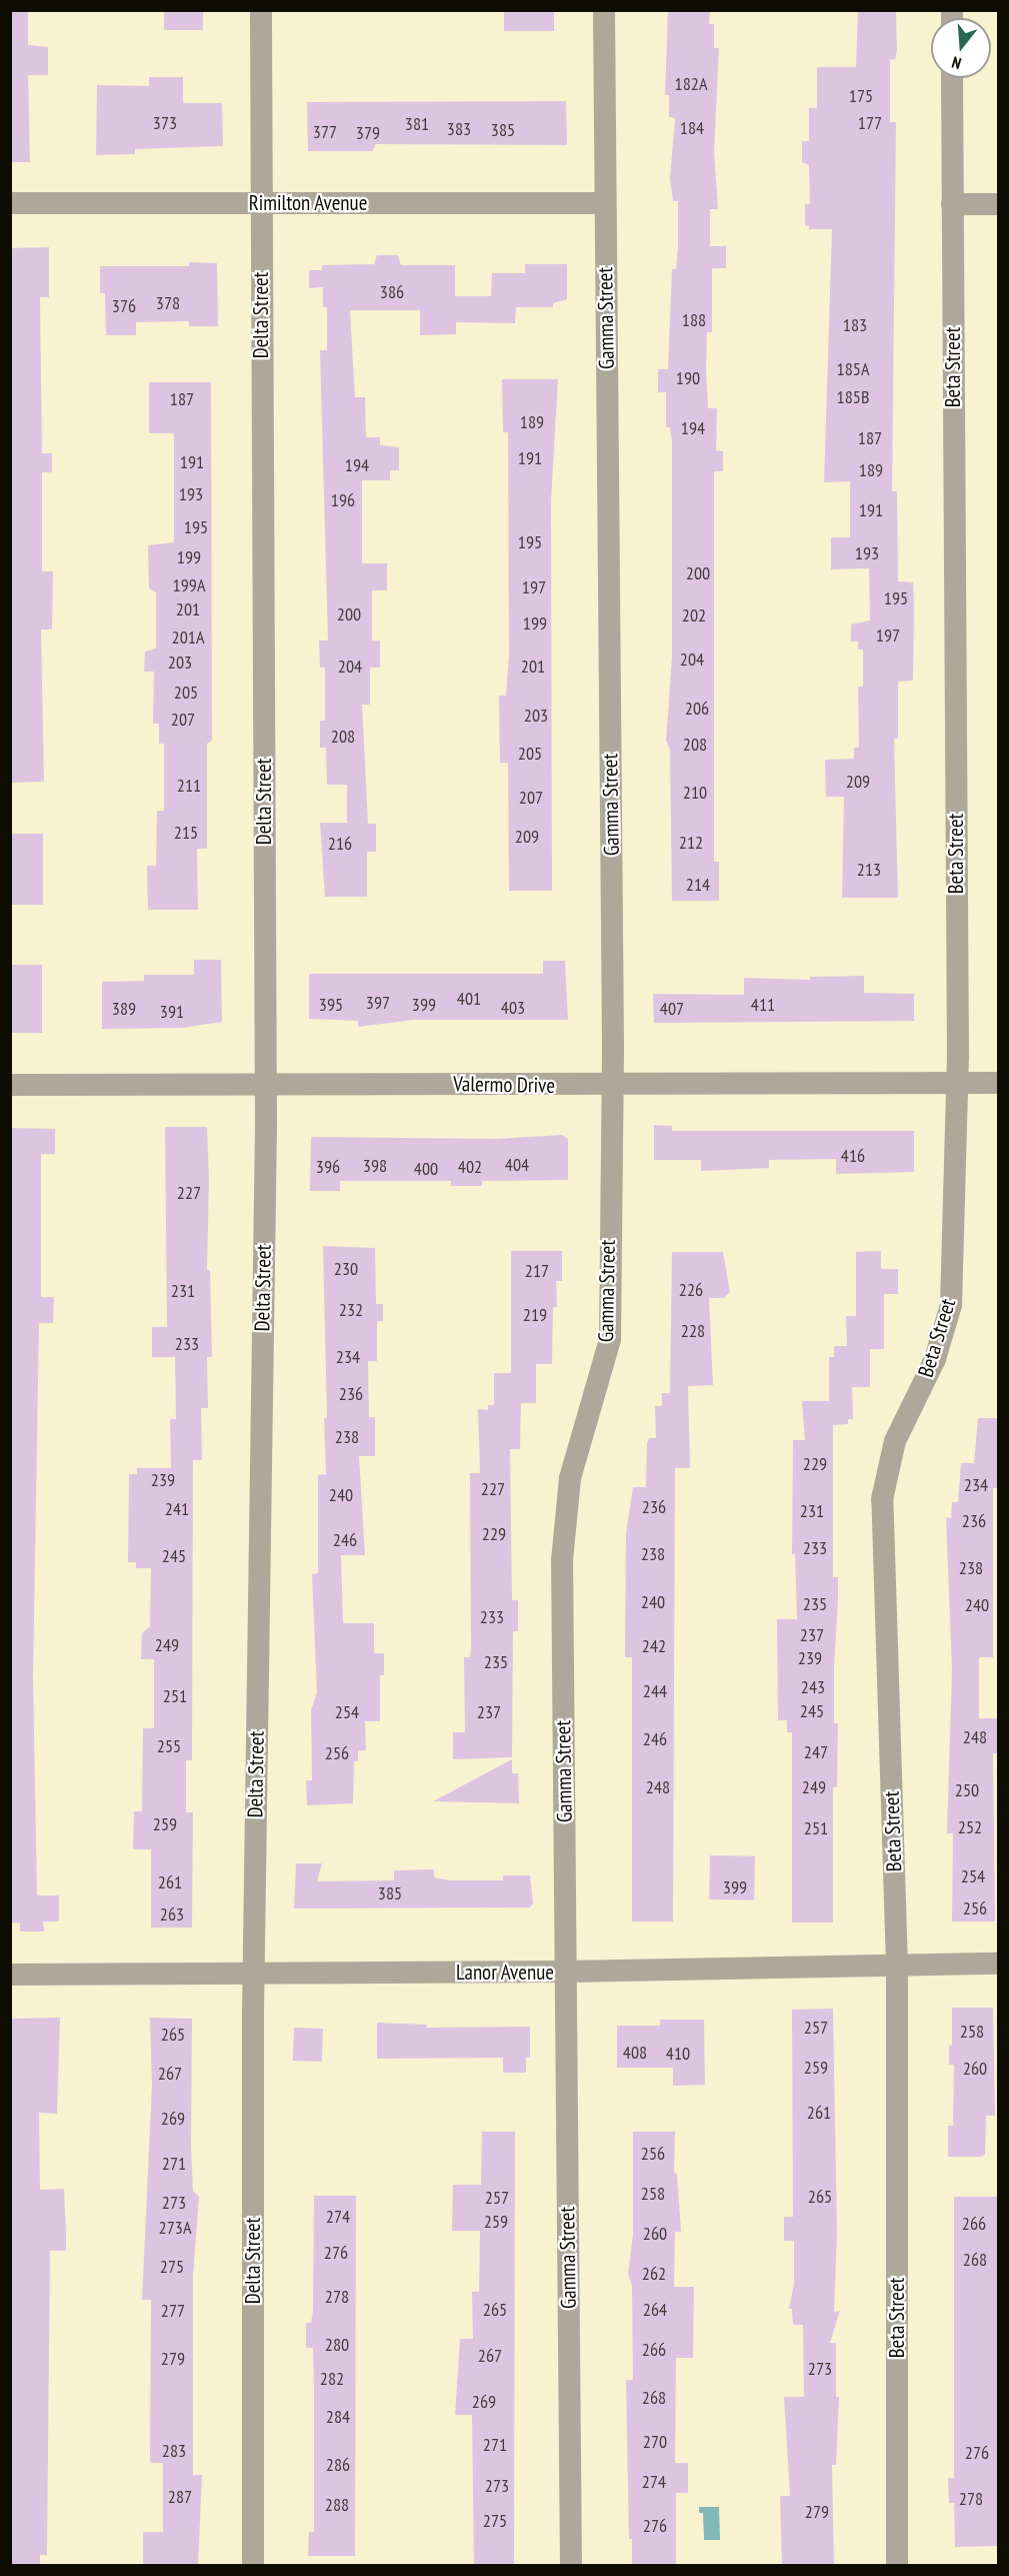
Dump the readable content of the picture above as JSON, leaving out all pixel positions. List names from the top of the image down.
{
  "streets": {
    "street": [
      "Rimilton Avenue",
      "Delta Street",
      "Gamma Street",
      "Beta Street",
      "Valermo Drive",
      "Lanor Avenue"
    ]
  },
  "crossings": [
    ["Rimilton Avenue", "Delta Street"],
    ["Rimilton Avenue", "Gamma Street"],
    ["Delta Street", "Valermo Drive"],
    ["Delta Street", "Lanor Avenue"],
    ["Gamma Street", "Valermo Drive"],
    ["Gamma Street", "Lanor Avenue"],
    ["Beta Street", "Valermo Drive"],
    ["Beta Street", "Lanor Avenue"]
  ],
  "house_numbers": [
    "182A",
    "175",
    "373",
    "177",
    "381",
    "184",
    "383",
    "385",
    "377",
    "379",
    "386",
    "378",
    "376",
    "188",
    "183",
    "185A",
    "190",
    "185B",
    "187",
    "189",
    "194",
    "187",
    "191",
    "191",
    "194",
    "189",
    "193",
    "196",
    "191",
    "195",
    "195",
    "193",
    "199",
    "200",
    "199A",
    "197",
    "195",
    "201",
    "200",
    "202",
    "199",
    "197",
    "201A",
    "204",
    "203",
    "204",
    "201",
    "205",
    "206",
    "203",
    "207",
    "208",
    "208",
    "205",
    "209",
    "211",
    "210",
    "207",
    "215",
    "209",
    "212",
    "216",
    "213",
    "214",
    "401",
    "397",
    "395",
    "399",
    "411",
    "403",
    "389",
    "407",
    "391",
    "416",
    "404",
    "398",
    "396",
    "402",
    "400",
    "227",
    "230",
    "217",
    "226",
    "231",
    "232",
    "219",
    "228",
    "233",
    "234",
    "236",
    "238",
    "229",
    "239",
    "234",
    "227",
    "240",
    "236",
    "241",
    "231",
    "236",
    "229",
    "246",
    "233",
    "238",
    "245",
    "238",
    "240",
    "235",
    "240",
    "233",
    "237",
    "249",
    "242",
    "239",
    "235",
    "243",
    "244",
    "251",
    "245",
    "254",
    "237",
    "248",
    "246",
    "255",
    "247",
    "256",
    "248",
    "249",
    "250",
    "259",
    "252",
    "251",
    "254",
    "261",
    "399",
    "385",
    "256",
    "263",
    "257",
    "258",
    "265",
    "408",
    "410",
    "259",
    "260",
    "267",
    "261",
    "269",
    "256",
    "271",
    "258",
    "265",
    "257",
    "273",
    "274",
    "259",
    "266",
    "273A",
    "260",
    "276",
    "268",
    "275",
    "262",
    "278",
    "265",
    "264",
    "277",
    "280",
    "266",
    "267",
    "279",
    "273",
    "282",
    "268",
    "269",
    "284",
    "270",
    "271",
    "283",
    "276",
    "286",
    "274",
    "273",
    "287",
    "278",
    "288",
    "279",
    "275",
    "276"
  ],
  "north": "bottom"
}
